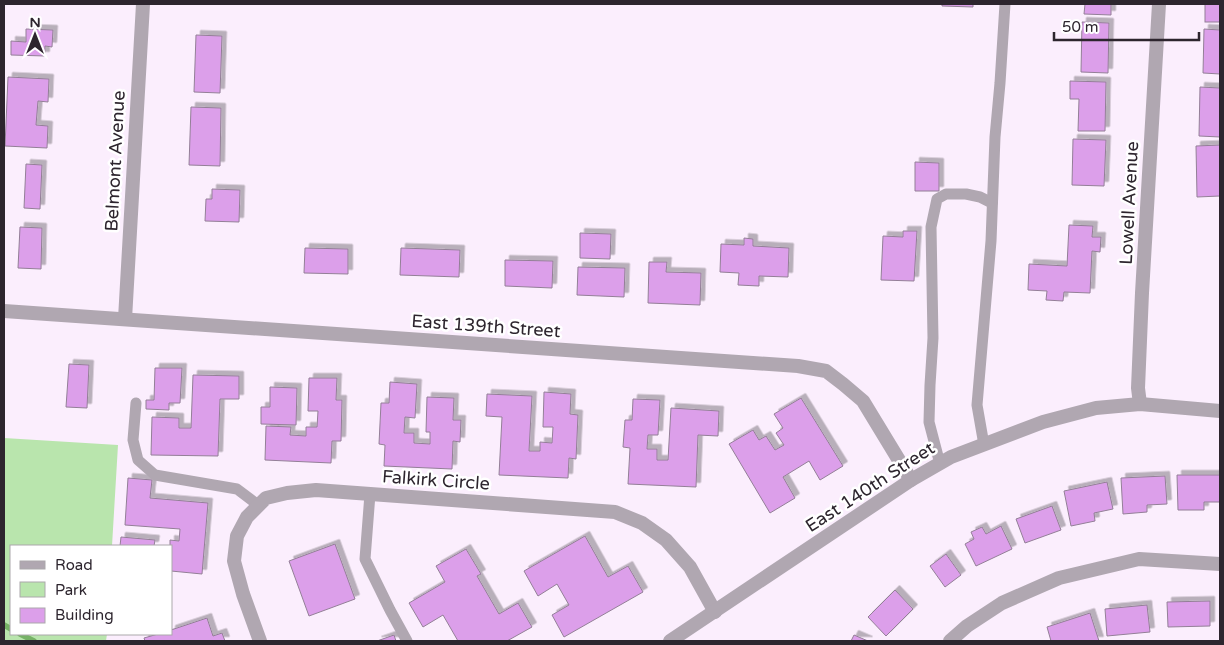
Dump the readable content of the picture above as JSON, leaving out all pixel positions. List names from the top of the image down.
{
  "streets": {
    "street": [
      "Belmont Avenue",
      "Lowell Avenue",
      "East 139th Street",
      "Falkirk Circle",
      "East 140th Street"
    ]
  },
  "crossings": [
    ["Belmont Avenue", "East 139th Street"],
    ["Lowell Avenue", "East 140th Street"],
    ["East 139th Street", "East 140th Street"],
    ["Falkirk Circle", "East 140th Street"]
  ],
  "legend": ["Road", "Park", "Building"],
  "scale_bar": "50 m",
  "north": "top"
}
